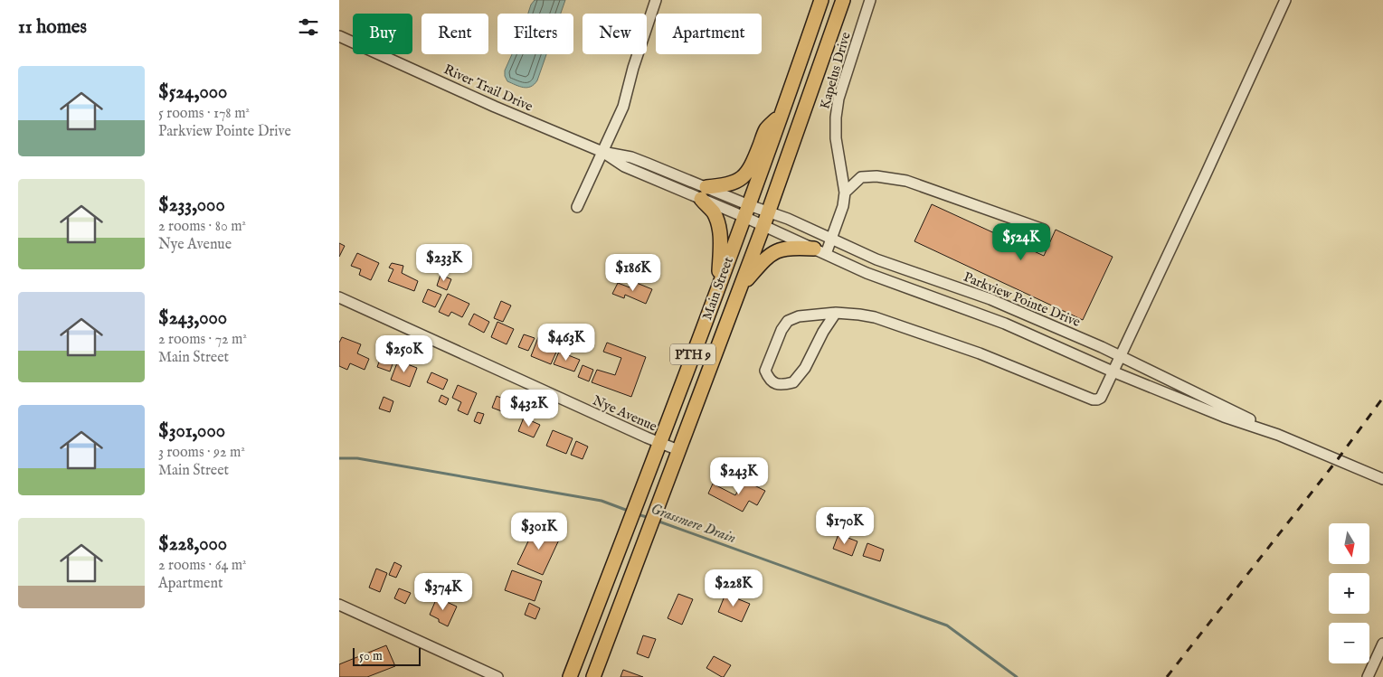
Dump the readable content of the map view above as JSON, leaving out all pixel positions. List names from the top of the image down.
{
  "streets": {
    "main road": ["Main Street", "PTH 9"],
    "street": [
      "Kapelus Drive",
      "River Trail Drive",
      "Parkview Pointe Drive",
      "Nye Avenue"
    ]
  },
  "crossings": [
    ["Kapelus Drive", "Parkview Pointe Drive"],
    ["River Trail Drive", "Main Street"],
    ["River Trail Drive", "Parkview Pointe Drive"],
    ["Main Street", "Parkview Pointe Drive"],
    ["Main Street", "Nye Avenue"]
  ],
  "water": ["Grassmere Drain"],
  "scale_bar": "50 m",
  "north": "bottom",
  "page": {
    "heading": "11 homes",
    "chip": [
      "Buy",
      "Rent",
      "Filters",
      "New",
      "Apartment"
    ],
    "list": [
      {
        "name": "$524,000",
        "note": "5 rooms · 178 m² · Parkview Pointe Drive"
      },
      {
        "name": "$233,000",
        "note": "2 rooms · 80 m² · Nye Avenue"
      },
      {
        "name": "$243,000",
        "note": "2 rooms · 72 m² · Main Street"
      },
      {
        "name": "$301,000",
        "note": "3 rooms · 92 m² · Main Street"
      },
      {
        "name": "$228,000",
        "note": "2 rooms · 64 m² · Apartment"
      }
    ],
    "price": [
      "$524K",
      "$233K",
      "$186K",
      "$463K",
      "$250K",
      "$432K",
      "$243K",
      "$170K",
      "$301K",
      "$228K",
      "$374K"
    ],
    "map_buttons": ["+", "−"],
    "scale": "50 m"
  }
}
